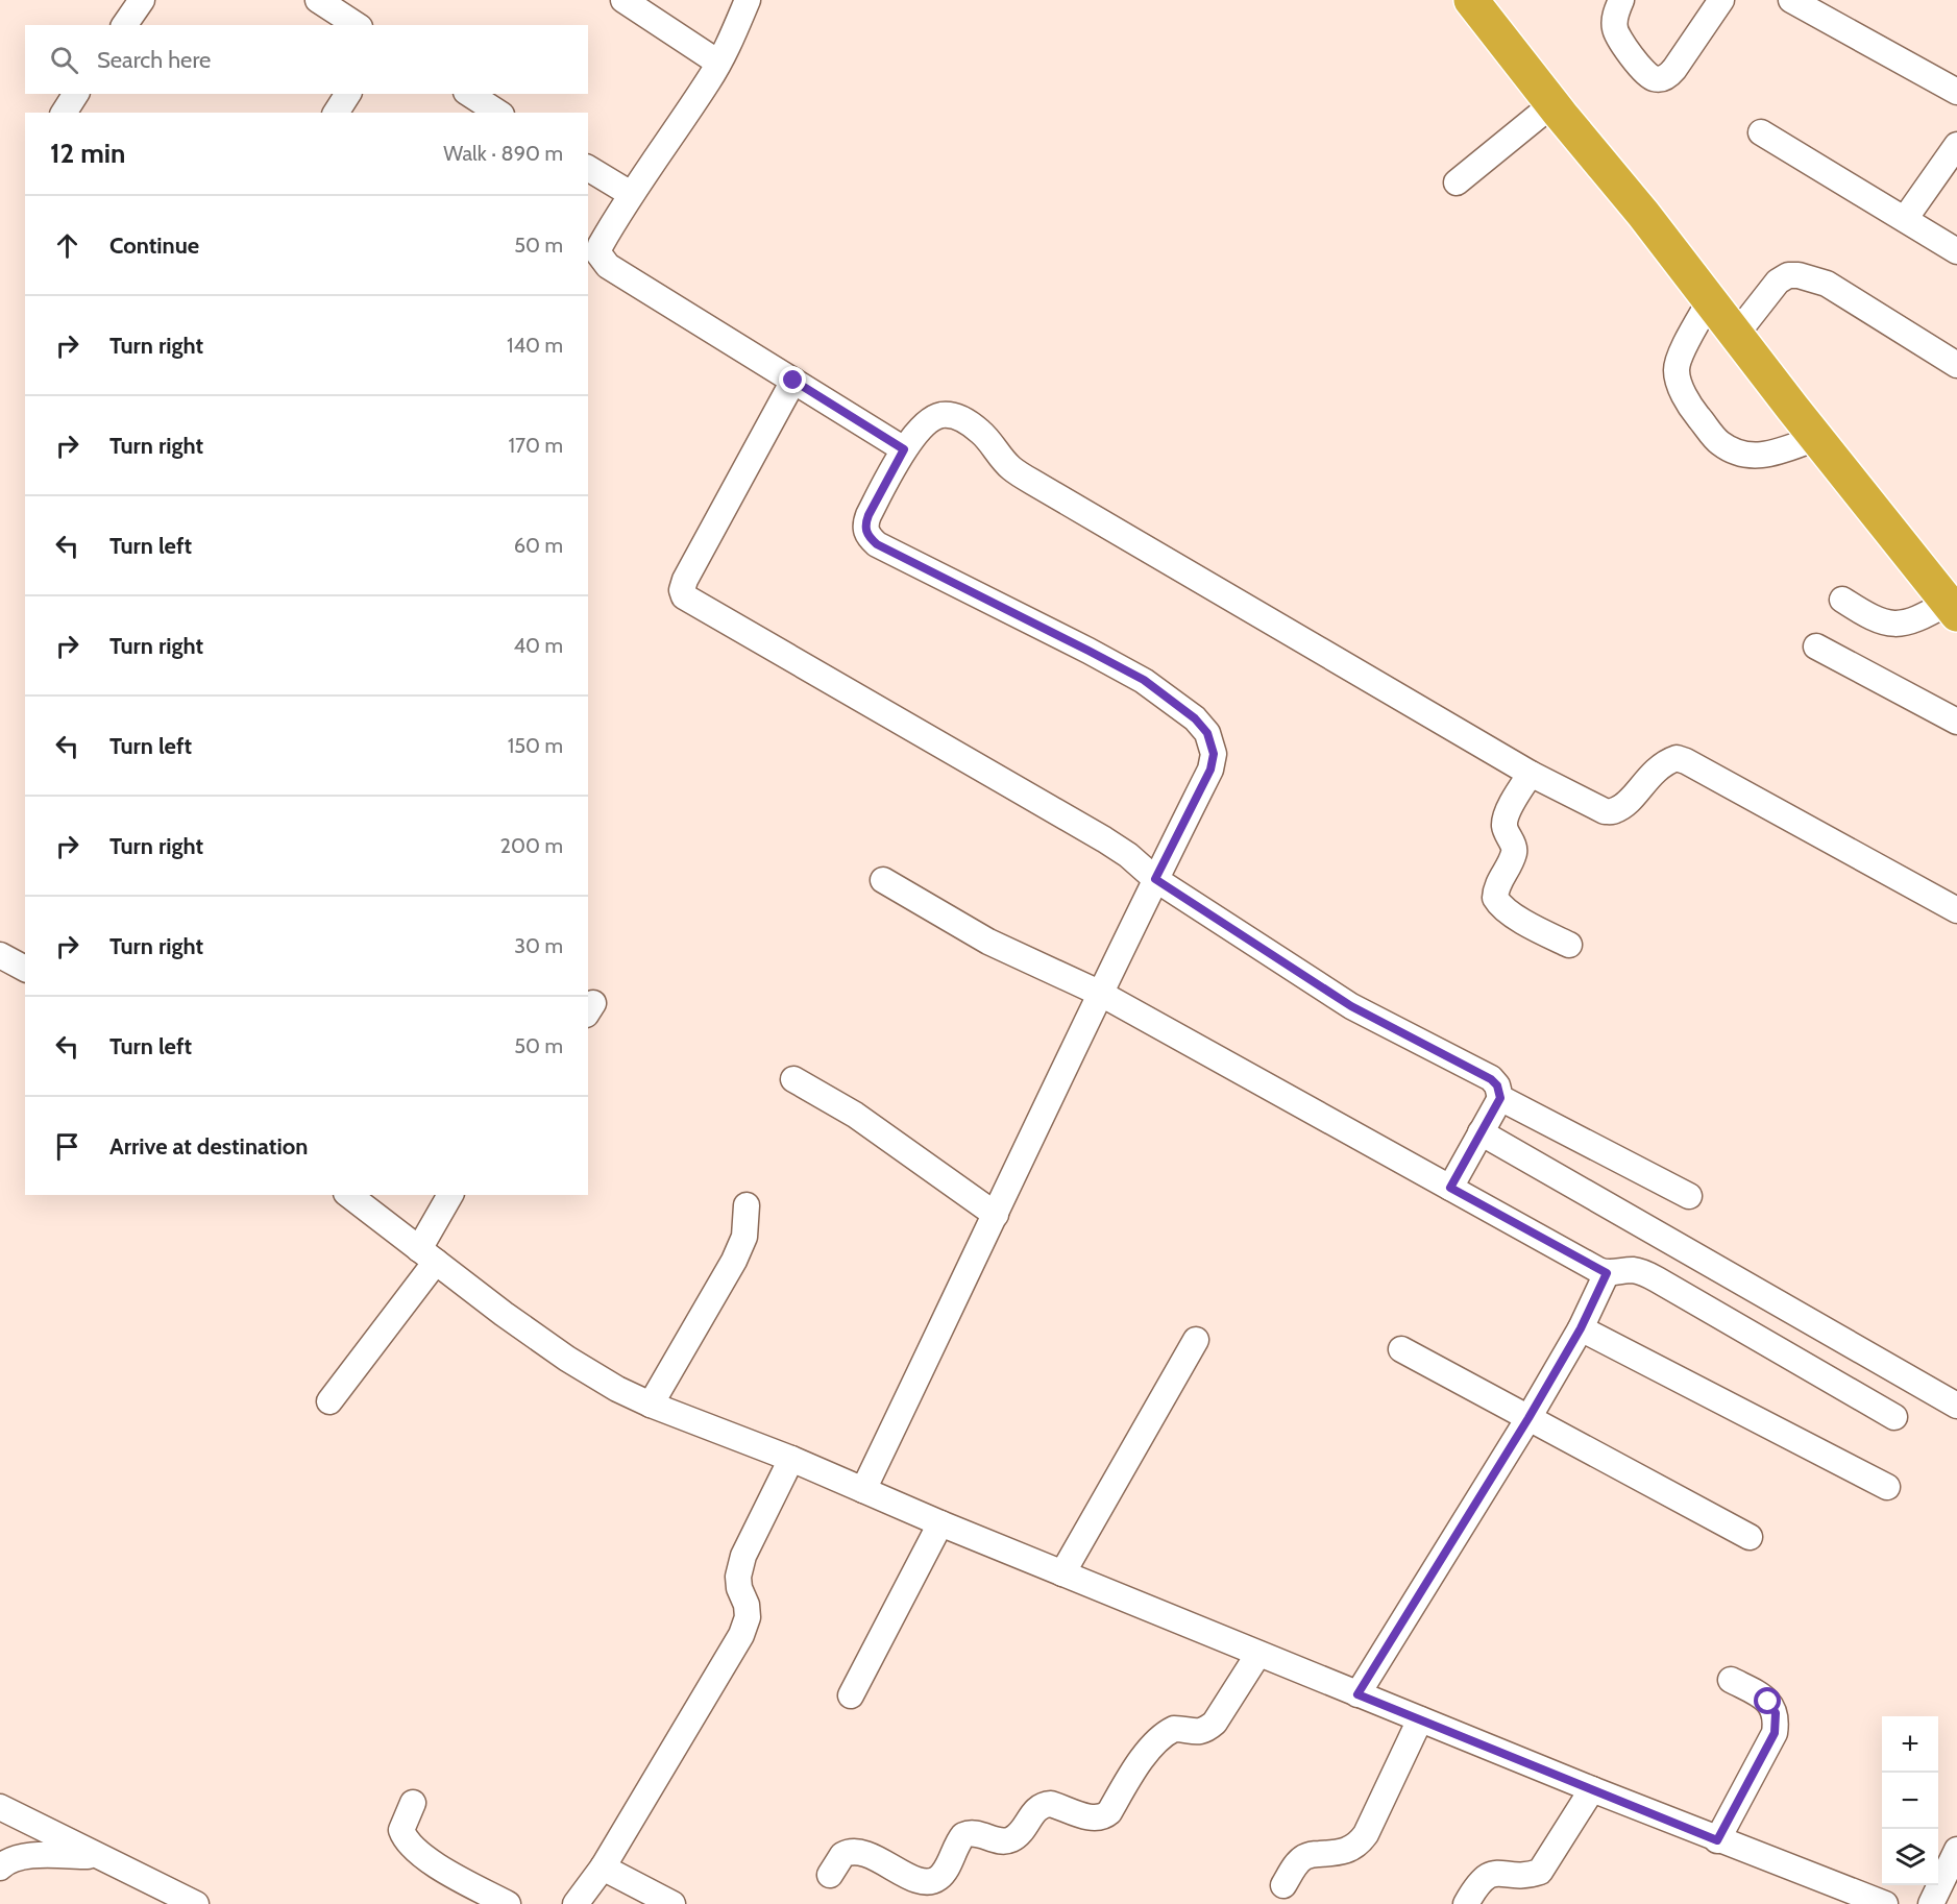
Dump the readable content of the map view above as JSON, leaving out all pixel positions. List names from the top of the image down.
{
  "page": {
    "search": "Search here",
    "heading": ["12 min", "Walk · 890 m"],
    "list": [
      ["Continue", "50 m"],
      ["Turn right", "140 m"],
      ["Turn right", "170 m"],
      ["Turn left", "60 m"],
      ["Turn right", "40 m"],
      ["Turn left", "150 m"],
      ["Turn right", "200 m"],
      ["Turn right", "30 m"],
      ["Turn left", "50 m"],
      "Arrive at destination"
    ],
    "map_buttons": ["+", "−"]
  }
}
